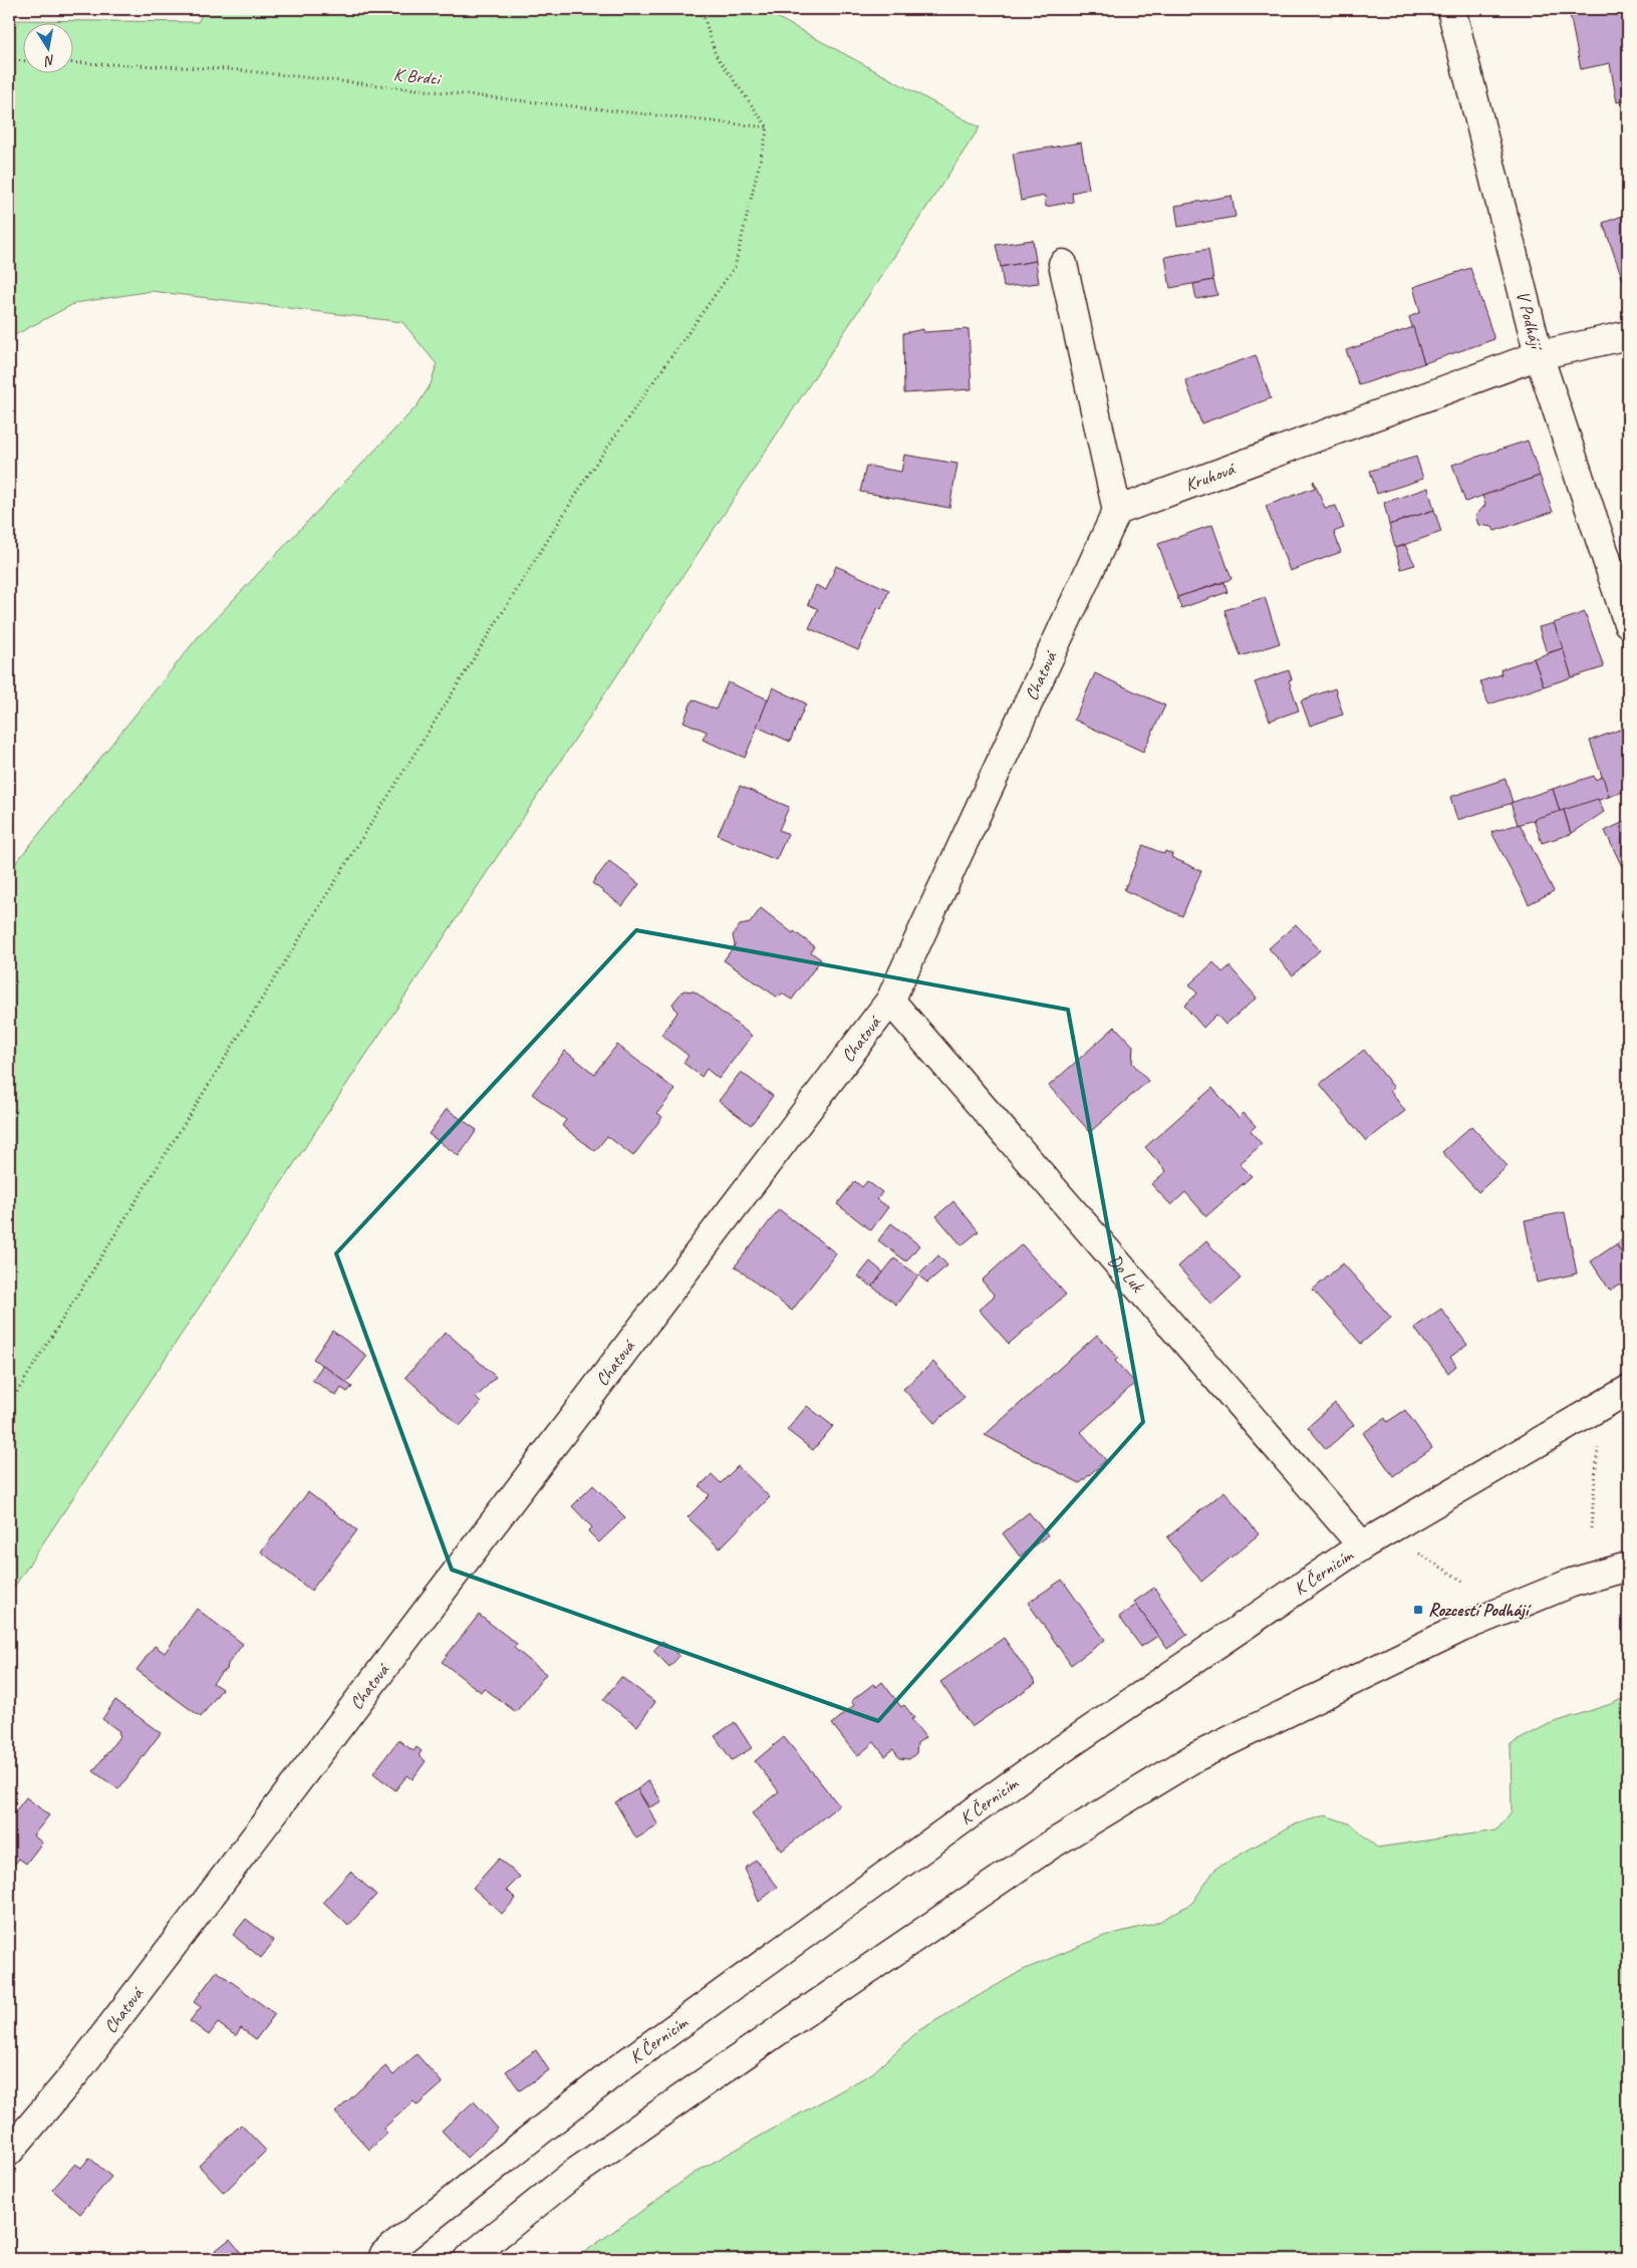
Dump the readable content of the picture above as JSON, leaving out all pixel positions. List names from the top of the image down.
{
  "streets": {
    "street": [
      "V Podhájí",
      "Kruhová",
      "Chatová",
      "Do Luk",
      "K Černicím"
    ],
    "path": ["K Brdci"]
  },
  "crossings": [
    ["V Podhájí", "Kruhová"],
    ["Kruhová", "Chatová"],
    ["Chatová", "Do Luk"],
    ["Do Luk", "K Černicím"]
  ],
  "places": {
    "transit": ["Rozcestí Podhájí"]
  },
  "north": "bottom"
}
